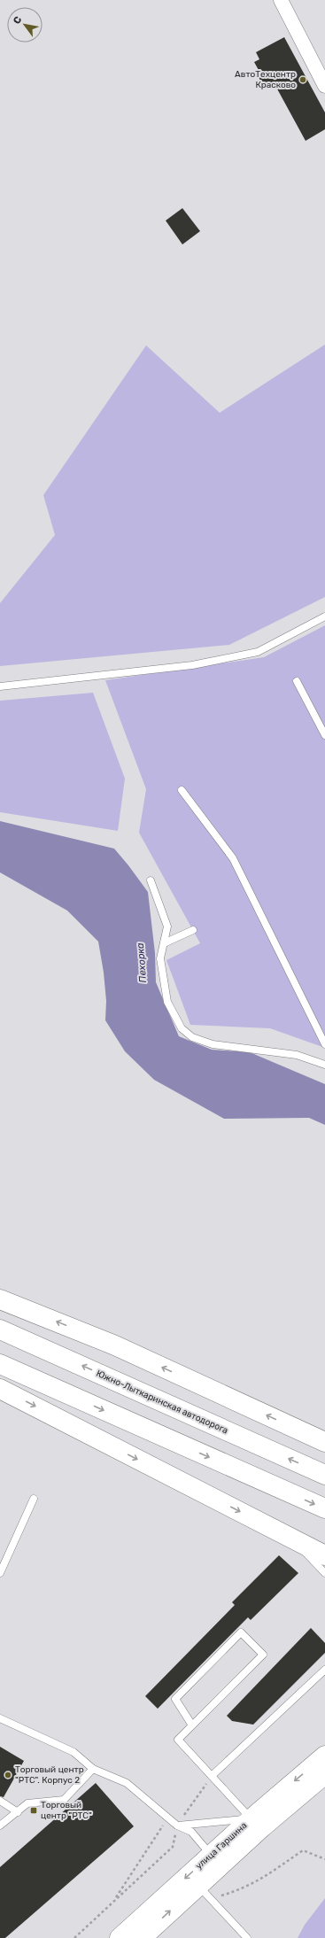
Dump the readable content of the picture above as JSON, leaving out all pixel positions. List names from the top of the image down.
{
  "streets": {
    "main road": ["Южно-Лыткаринская автодорога", "улица Гаршина"]
  },
  "water": ["Пехорка"],
  "places": {
    "other": ["АвтоТехцентр Красково", "Торговый центр \"РТС\". Корпус 2"],
    "transit": ["Торговый центр \"РТС\""]
  },
  "north": "top left"
}
